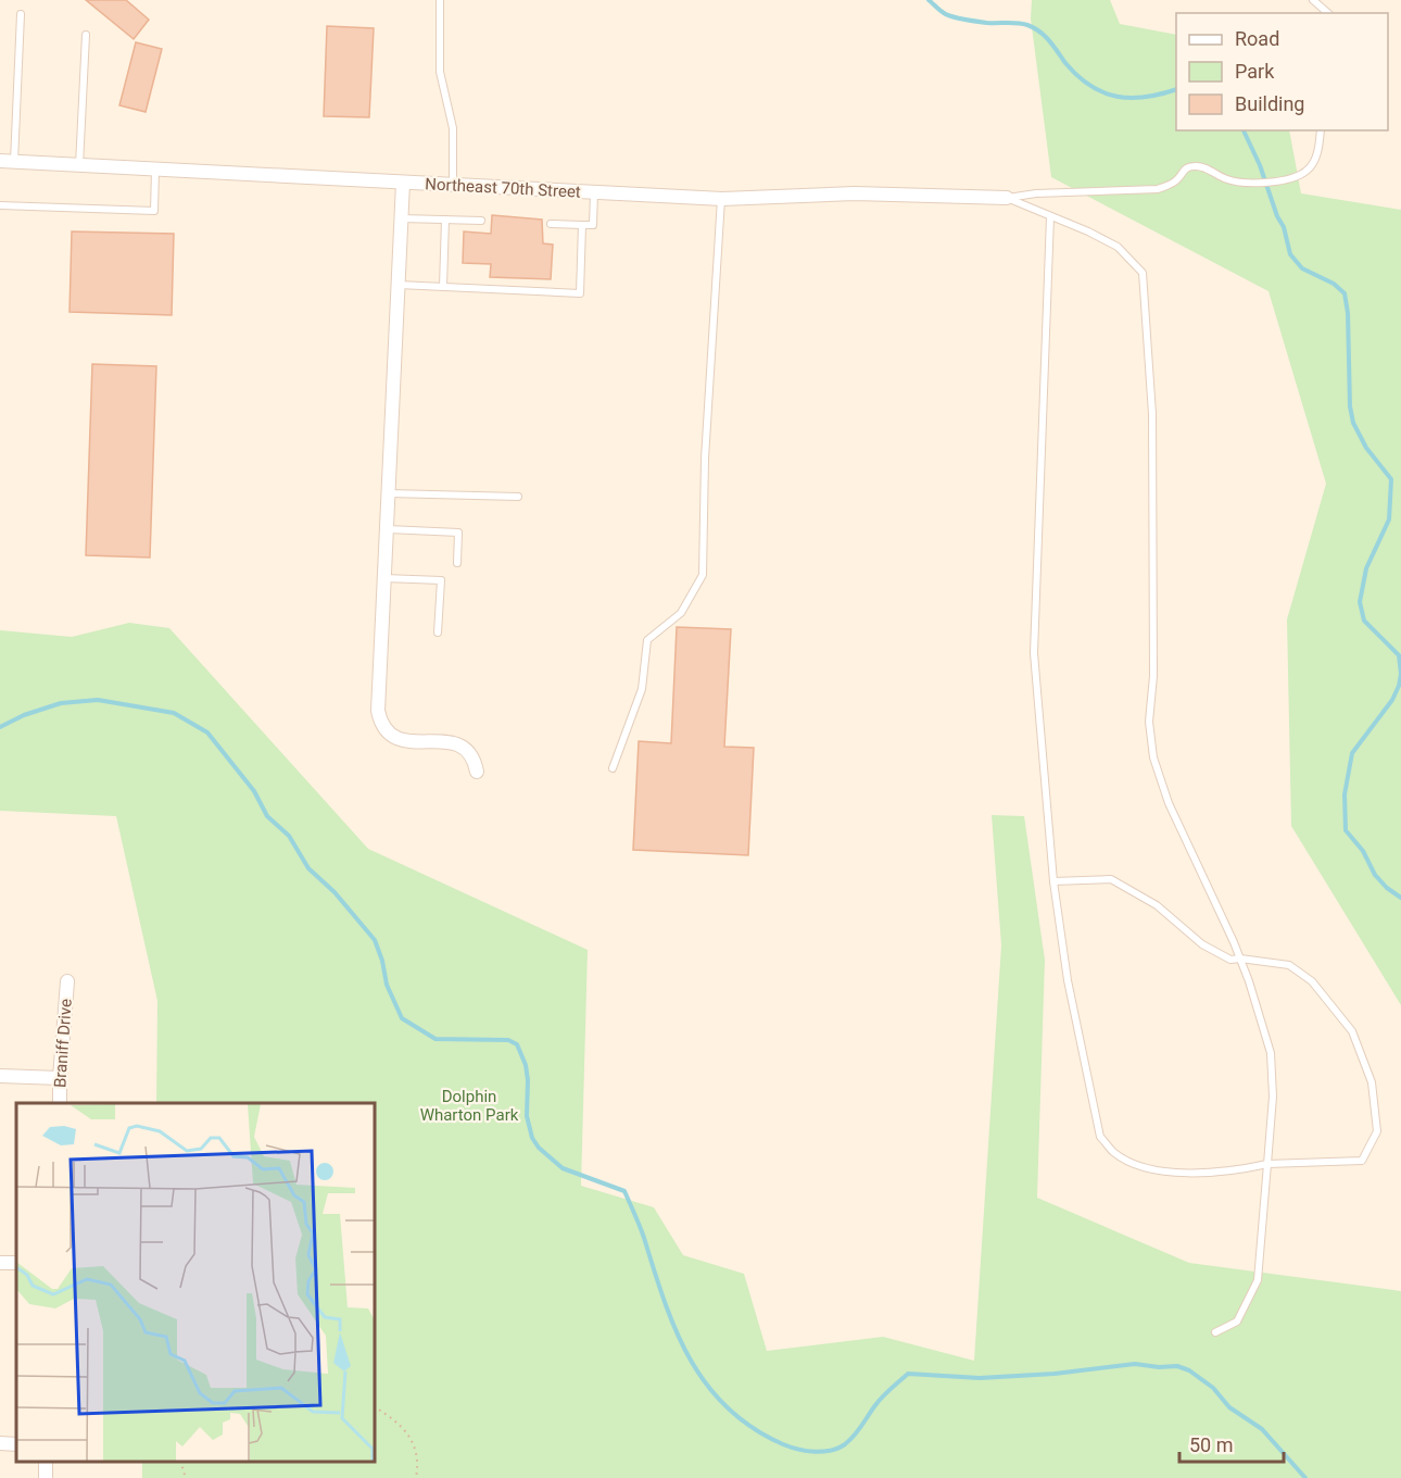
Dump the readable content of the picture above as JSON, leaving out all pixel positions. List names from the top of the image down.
{
  "streets": {
    "street": ["Northeast 70th Street", "Braniff Drive"]
  },
  "parks": ["Dolphin Wharton Park"],
  "legend": ["Road", "Park", "Building"],
  "scale_bar": "50 m"
}
